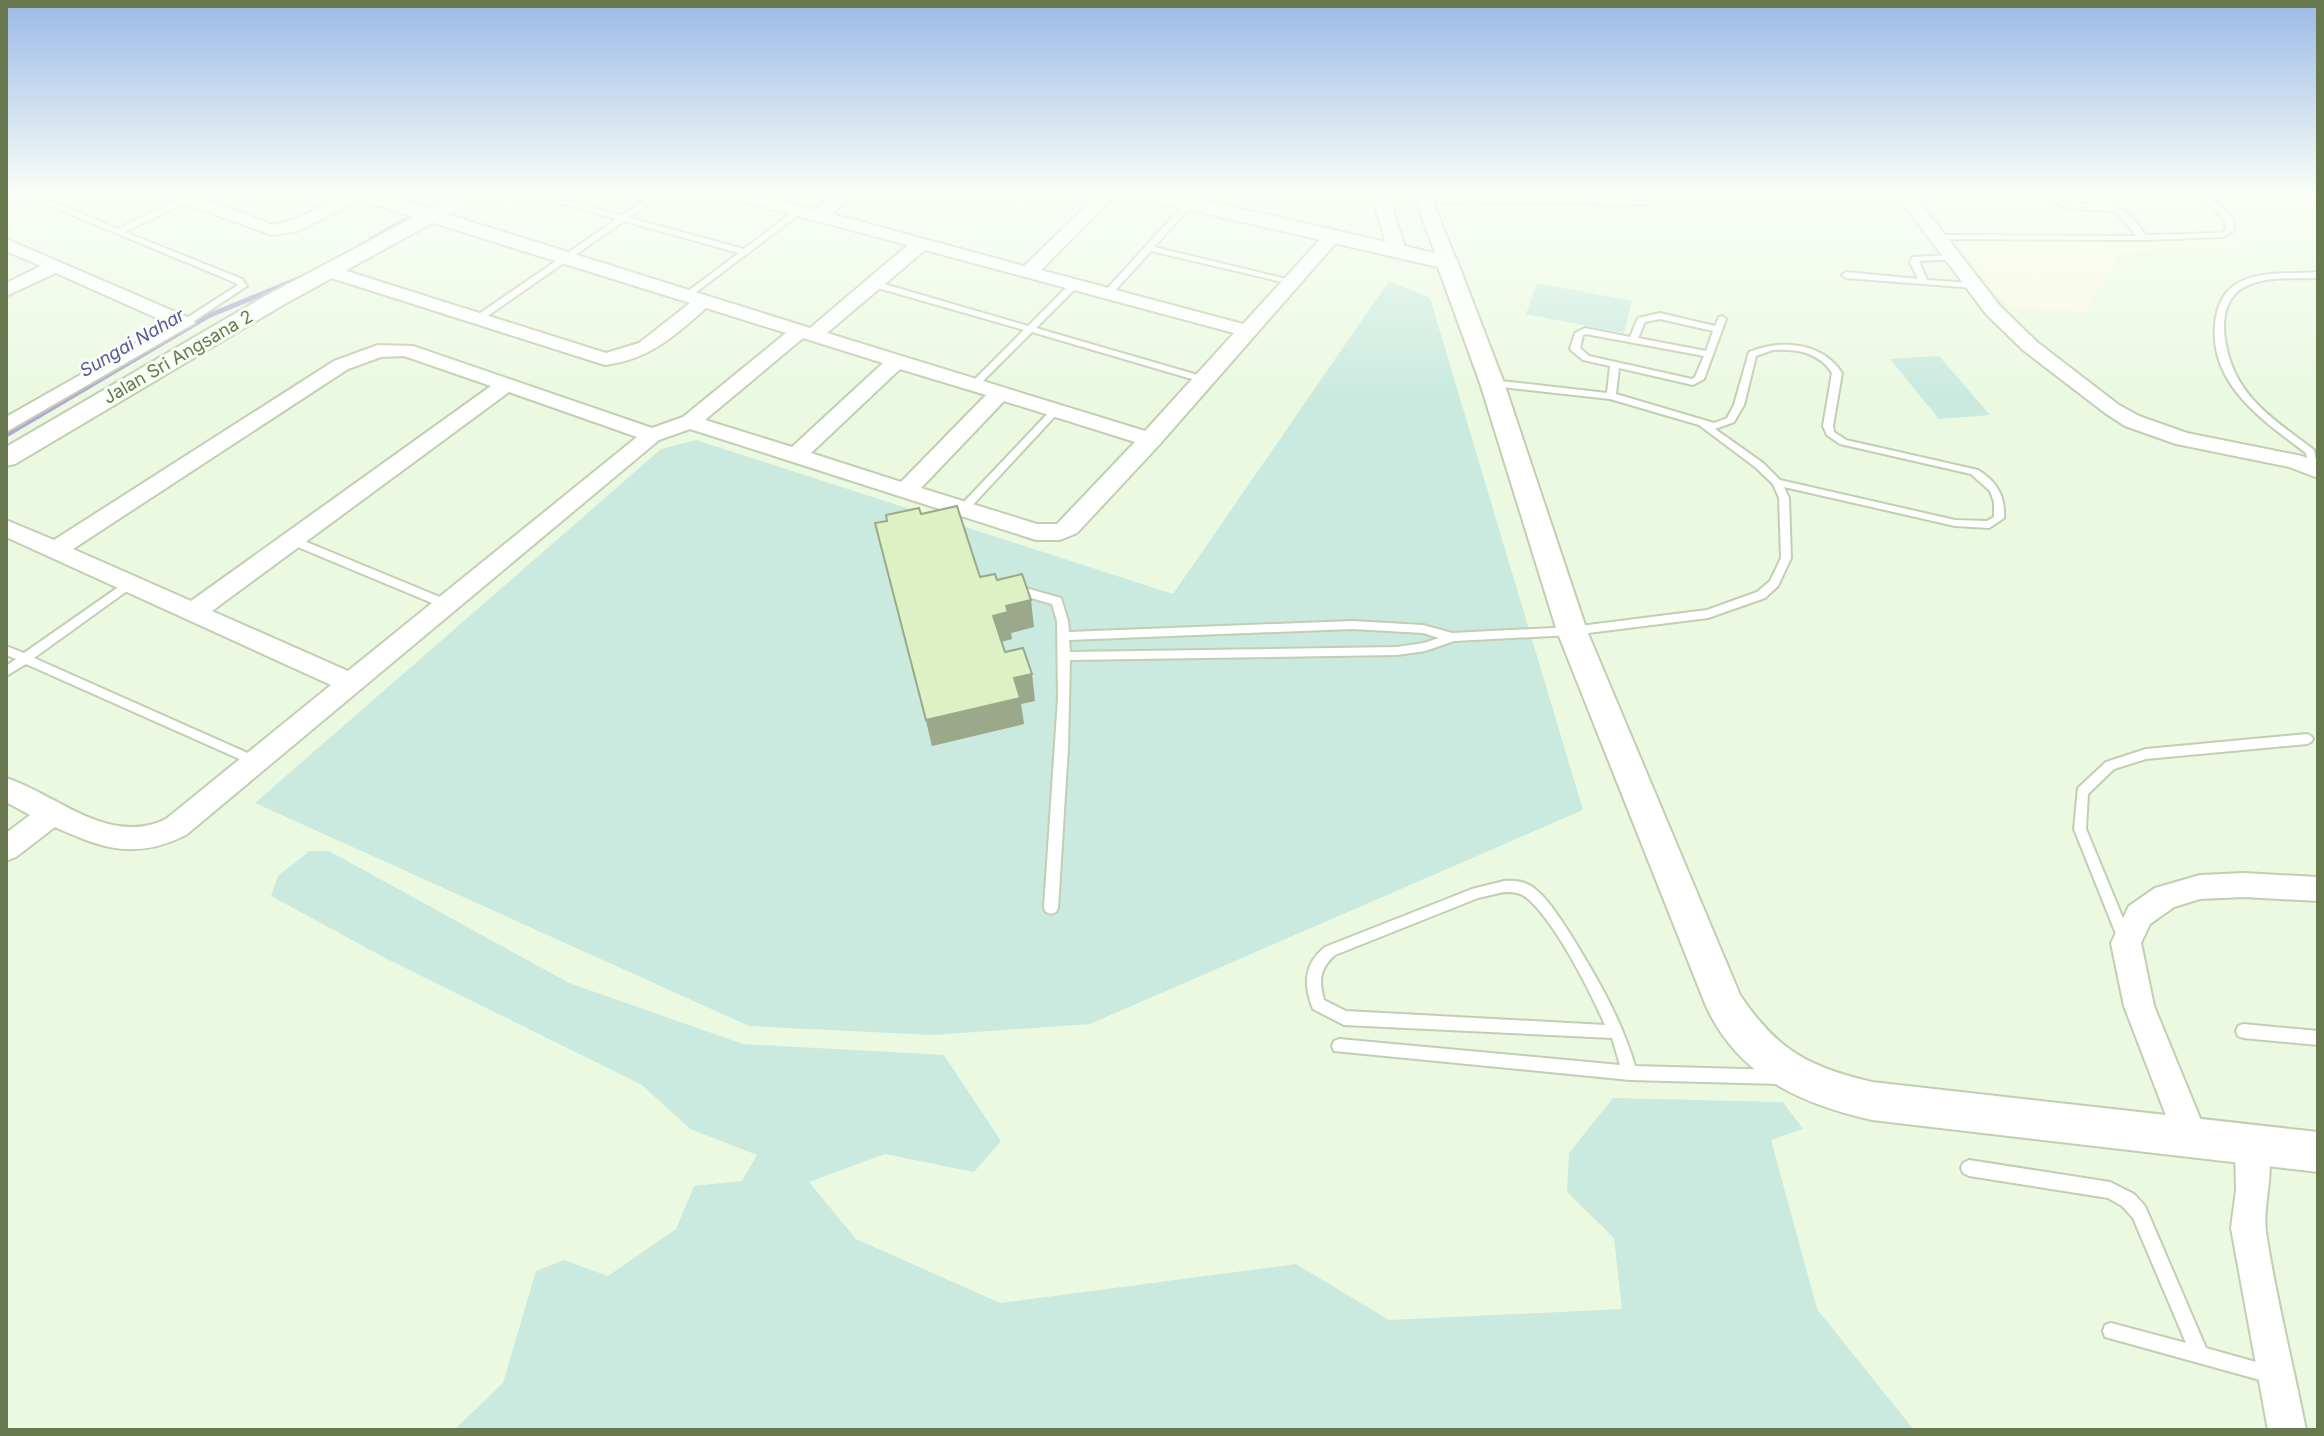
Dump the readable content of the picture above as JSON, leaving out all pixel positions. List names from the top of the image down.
{
  "streets": {
    "street": ["Jalan Sri Angsana 2"]
  },
  "water": ["Sungai Nahar"]
}
